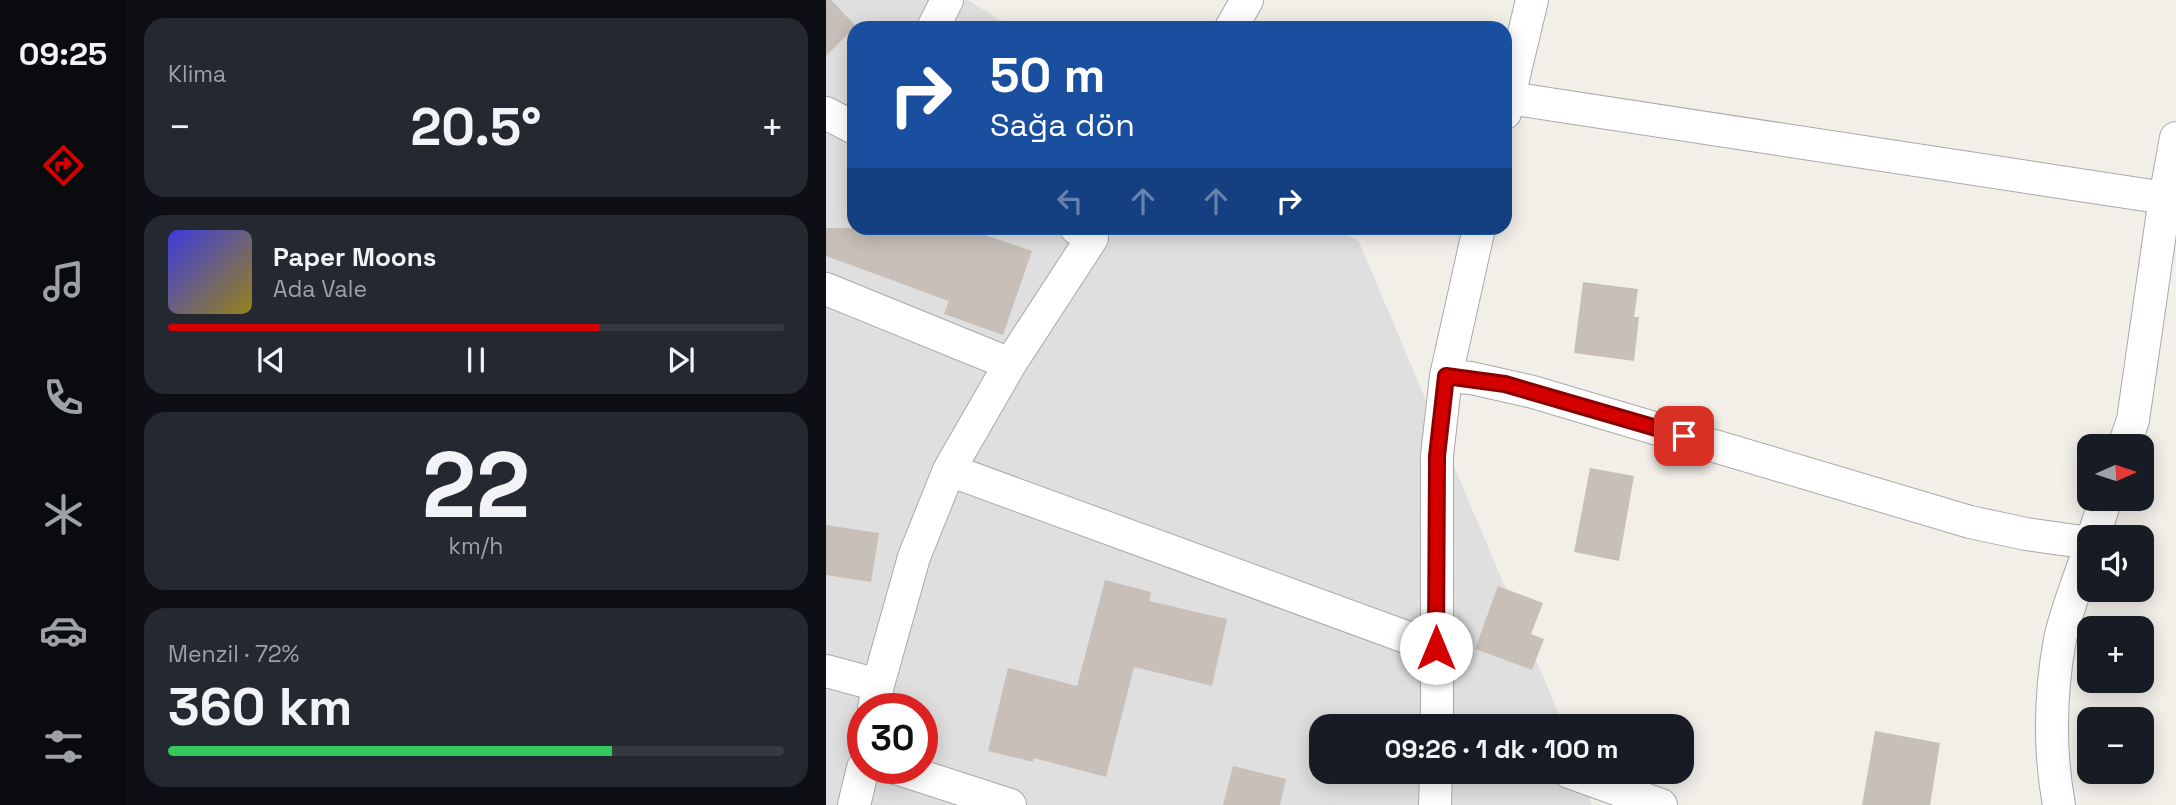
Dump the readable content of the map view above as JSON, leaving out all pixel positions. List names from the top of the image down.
{
  "north": "right",
  "page": {
    "tabs": "09:25",
    "tile": [
      "Klima",
      ["22", "km/h"],
      ["Menzil · 72%", "360 km"]
    ],
    "turn": ["50 m", "Sağa dön"],
    "heat": ["−", "20.5°", "+"],
    "song": ["Paper Moons", "Ada Vale"],
    "map_buttons": ["+", "−"],
    "limit": "30",
    "trip": "09:26 · 1 dk · 100 m"
  }
}
